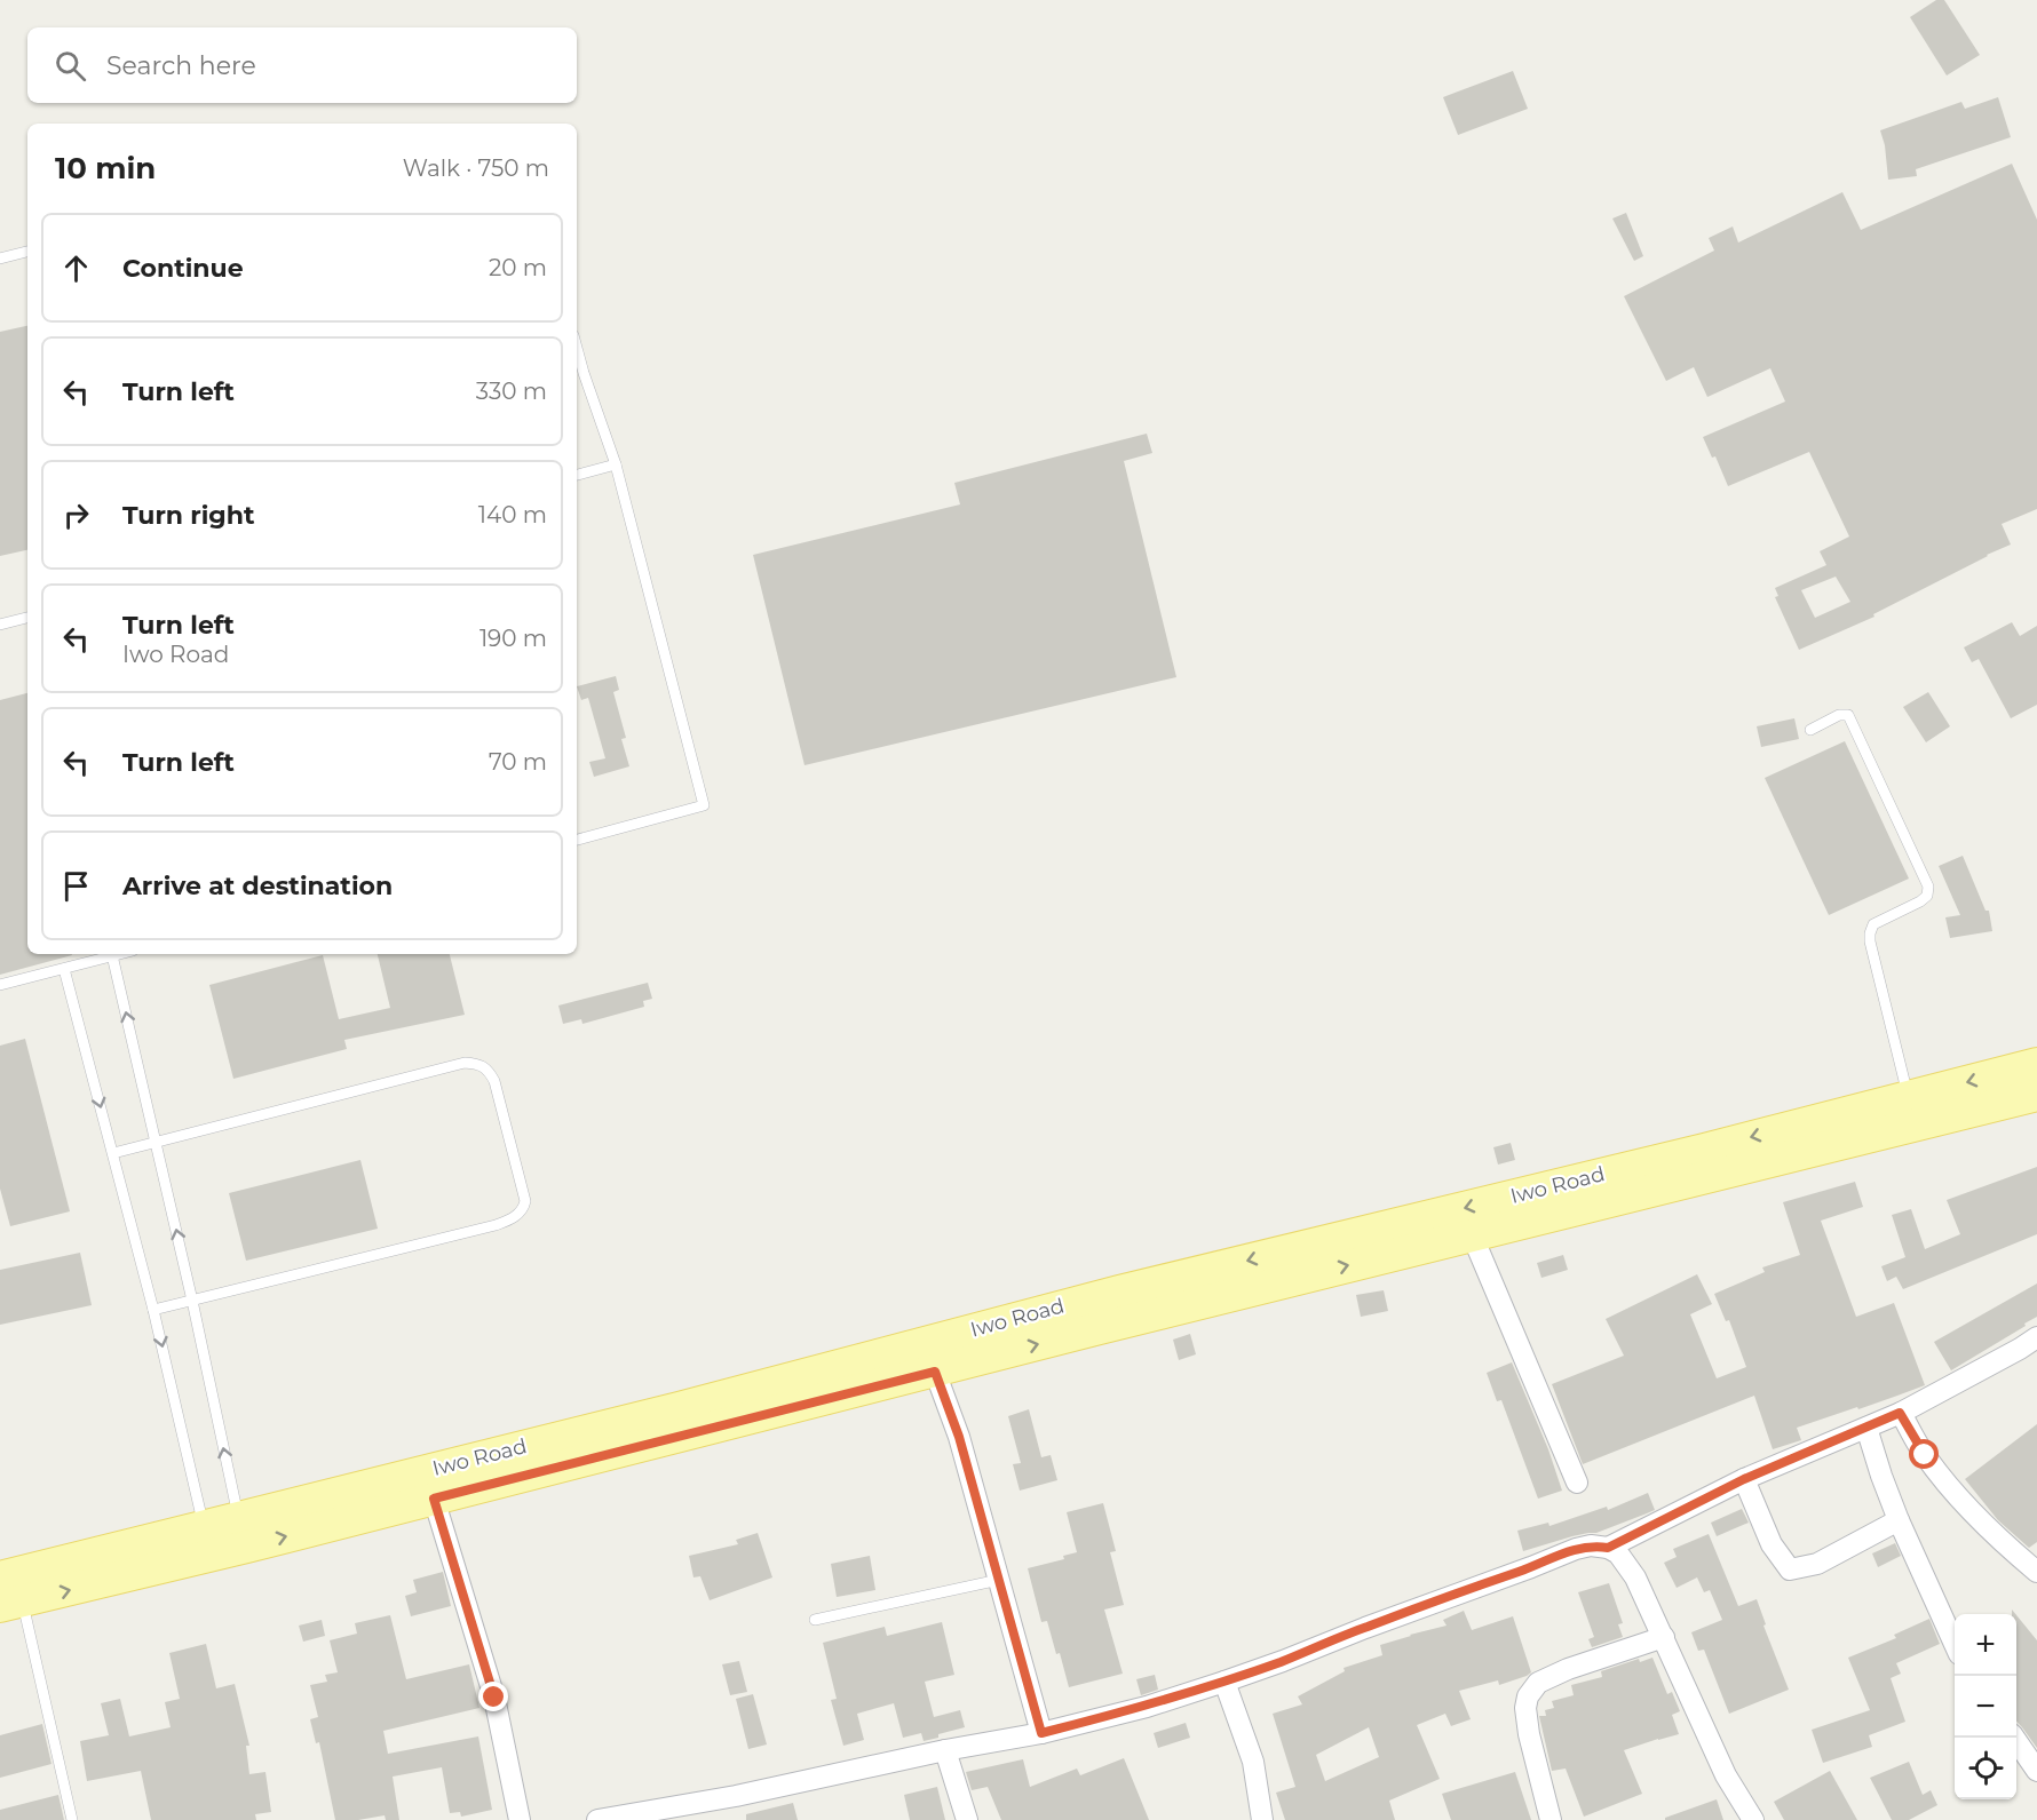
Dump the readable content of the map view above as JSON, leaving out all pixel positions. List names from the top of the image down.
{
  "streets": {
    "main road": ["Iwo Road"]
  },
  "page": {
    "search": "Search here",
    "heading": ["10 min", "Walk · 750 m"],
    "list": [
      ["Continue", "20 m"],
      ["Turn left", "330 m"],
      ["Turn right", "140 m"],
      ["Turn left", "Iwo Road", "190 m"],
      ["Turn left", "70 m"],
      "Arrive at destination"
    ],
    "map_buttons": ["+", "−"]
  }
}
